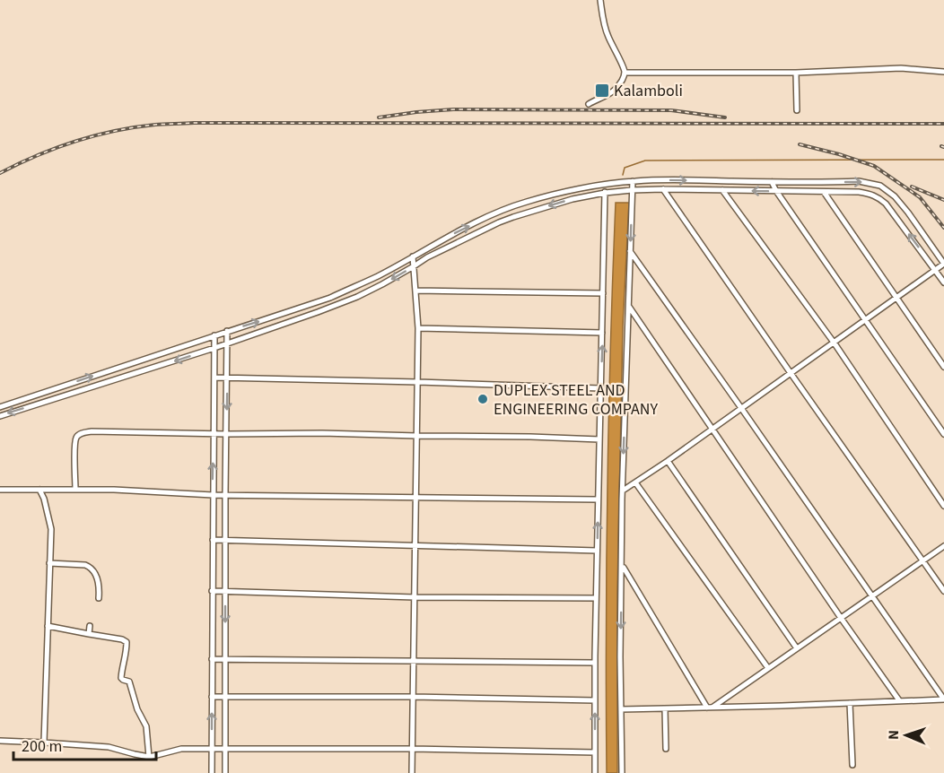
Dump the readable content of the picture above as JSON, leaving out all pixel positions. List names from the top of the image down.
{
  "places": {
    "transit": ["Kalamboli"],
    "other": ["DUPLEX STEEL AND ENGINEERING COMPANY"]
  },
  "scale_bar": "200 m",
  "north": "left"
}
